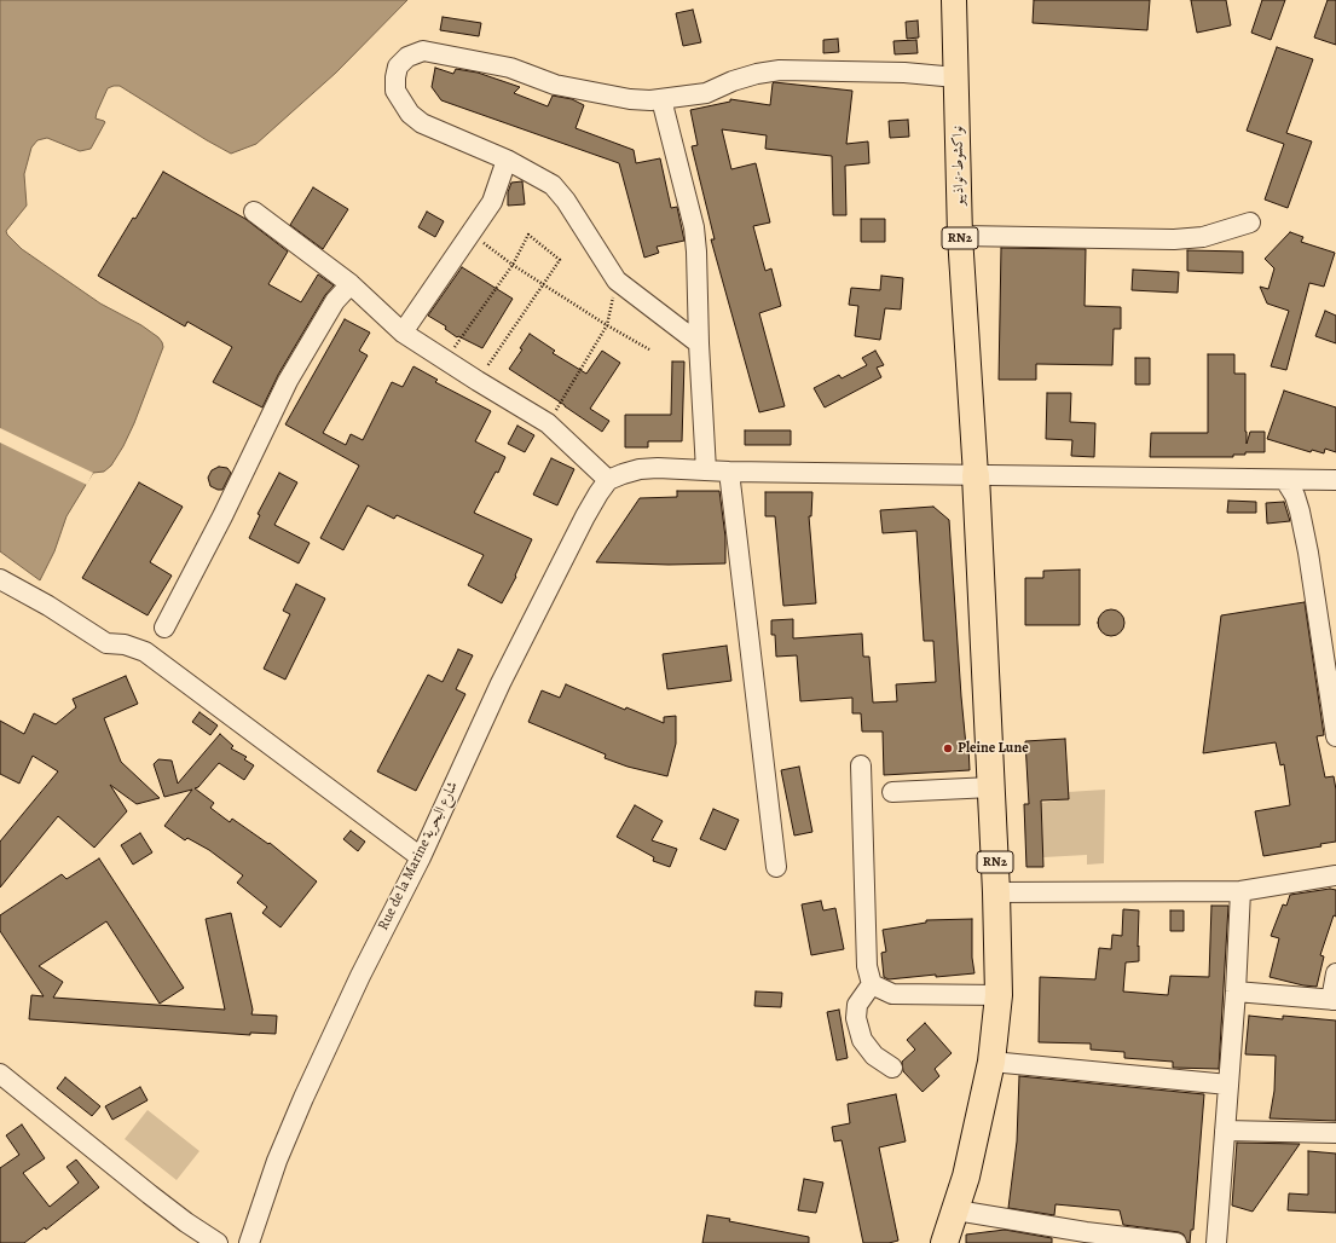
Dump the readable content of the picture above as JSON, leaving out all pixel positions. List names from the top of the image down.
{
  "streets": {
    "highway": ["RN2"],
    "main road": ["نواكشوط-نواذيبو"],
    "street": ["Rue de la Marine شارع البحرية"]
  },
  "crossings": [
    ["نواكشوط-نواذيبو", "RN2"]
  ],
  "places": ["Pleine Lune"]
}
